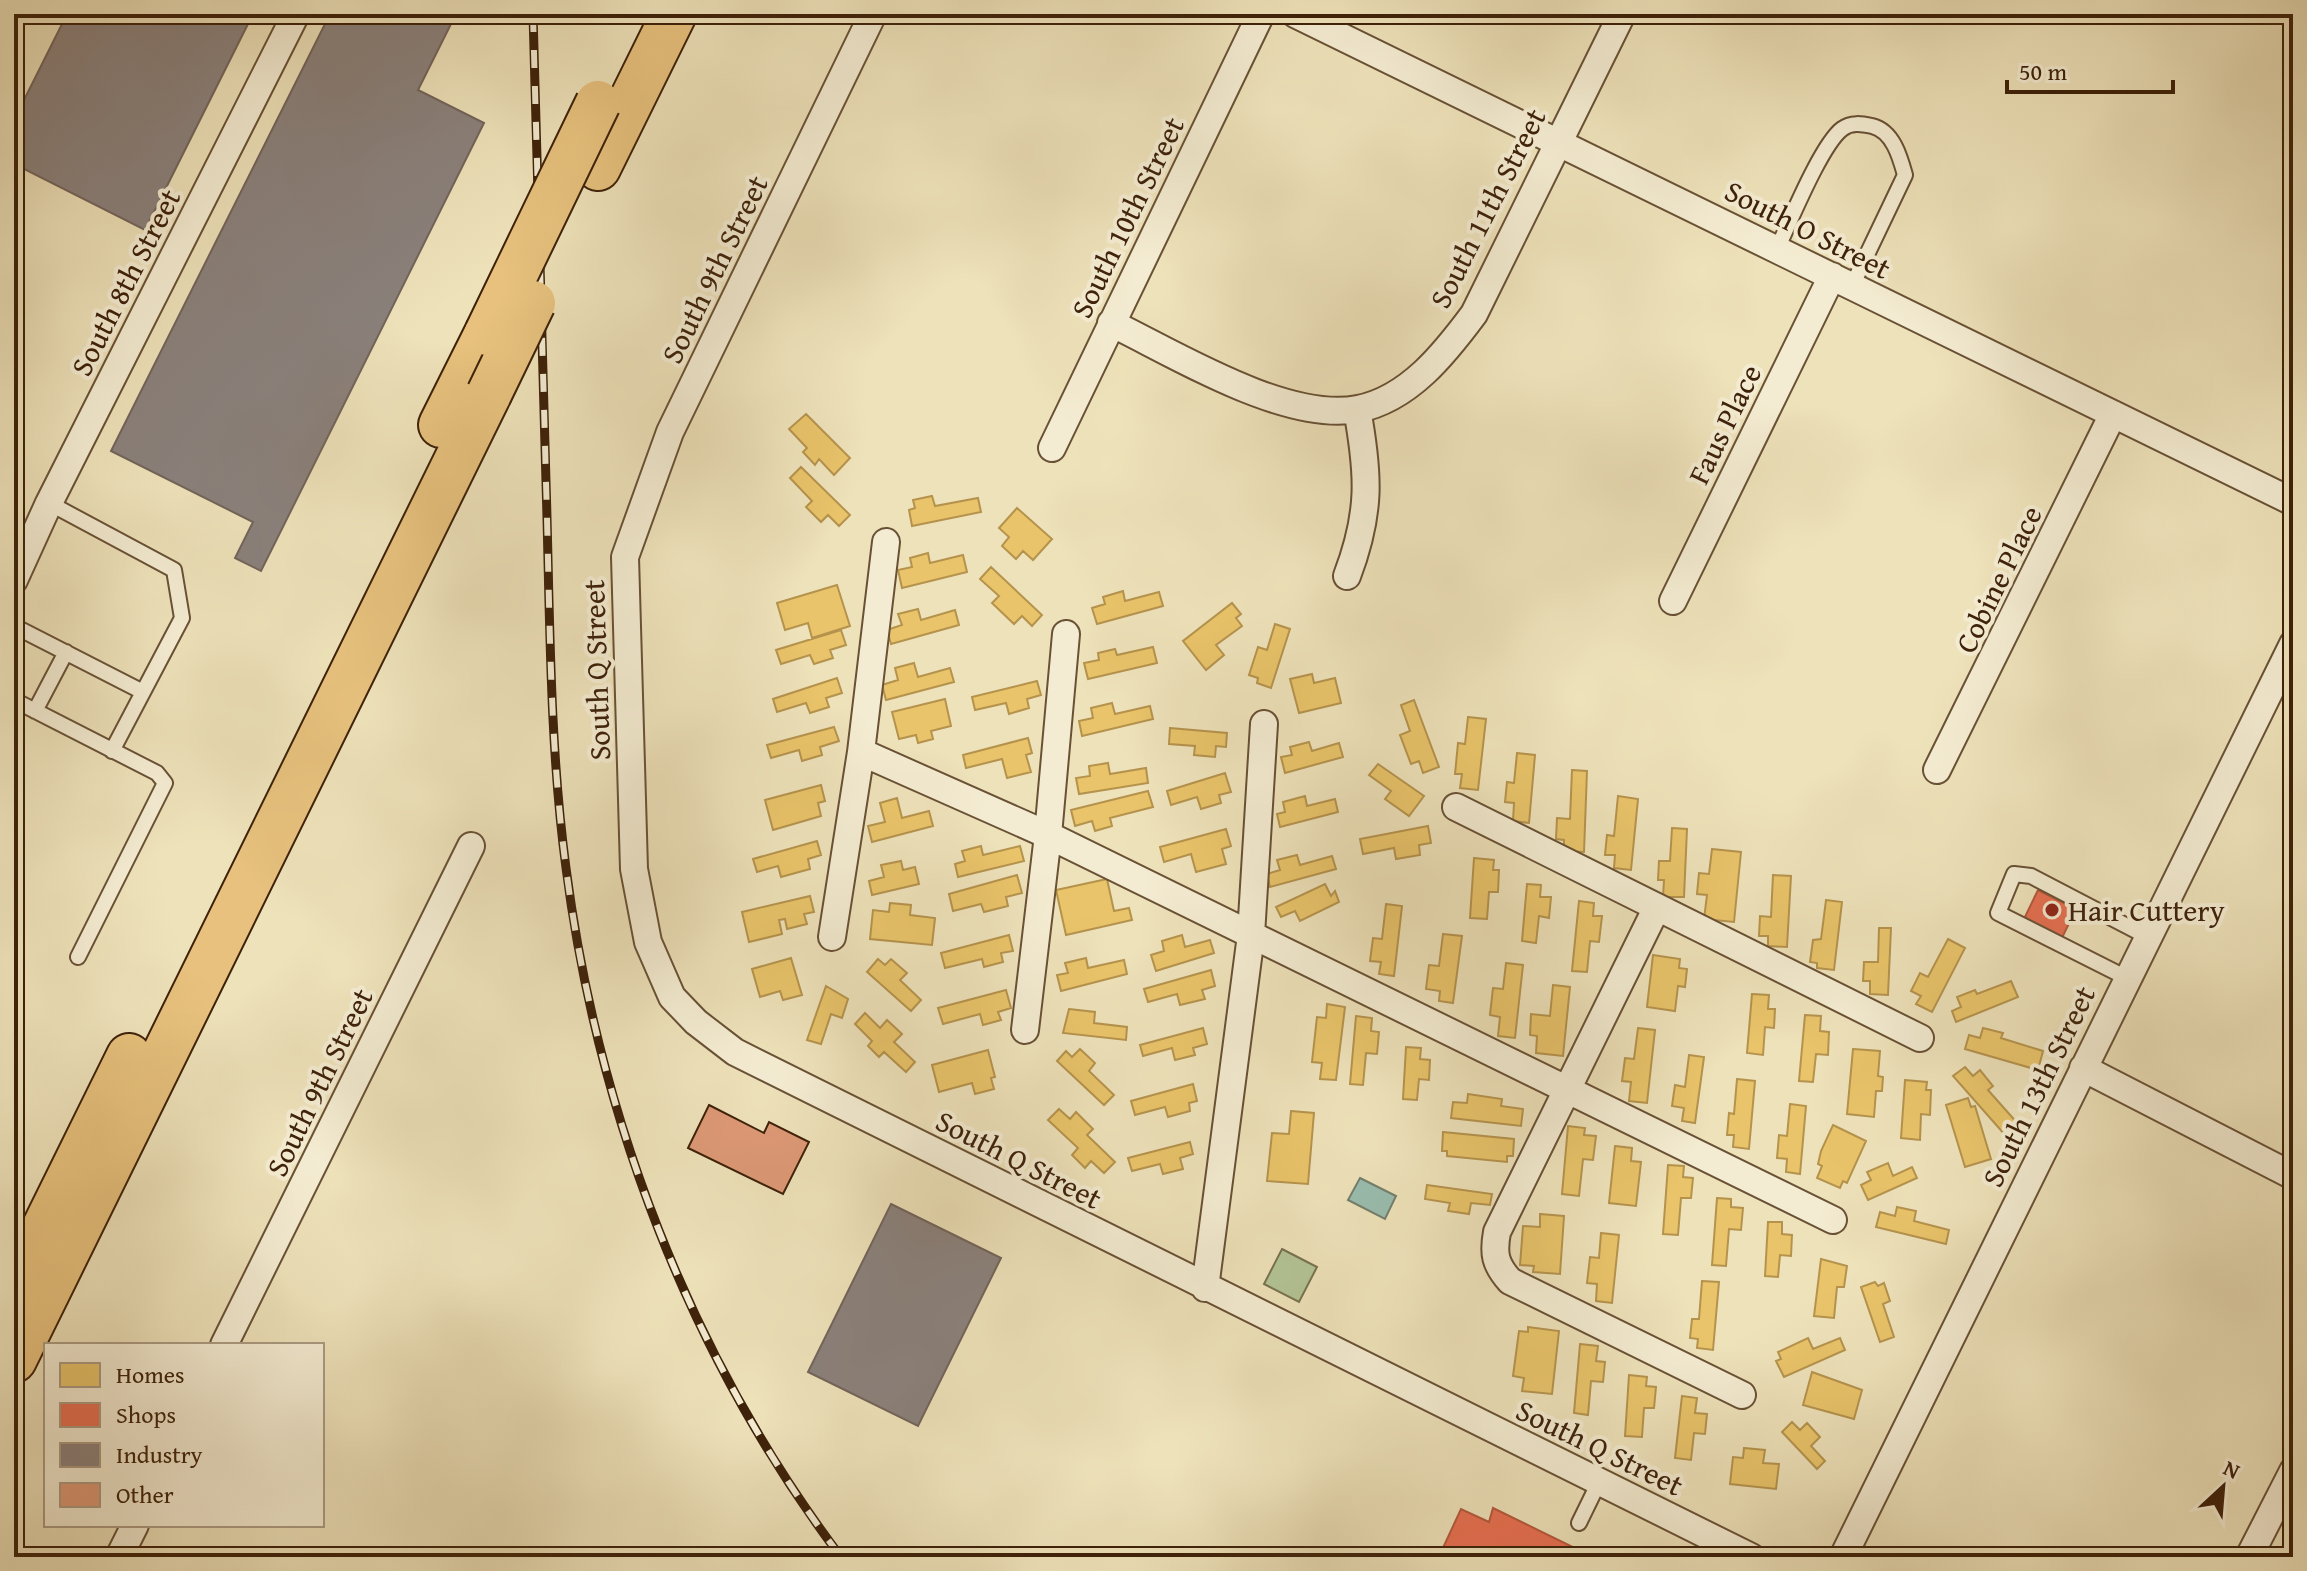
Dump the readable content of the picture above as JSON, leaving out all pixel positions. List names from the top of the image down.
{
  "streets": {
    "street": [
      "South 11th Street",
      "South 10th Street",
      "South O Street",
      "South 9th Street",
      "South 8th Street",
      "Faus Place",
      "Cobine Place",
      "South Q Street",
      "South 13th Street"
    ]
  },
  "crossings": [
    ["South 11th Street", "South O Street"],
    ["South O Street", "Faus Place"],
    ["South O Street", "Cobine Place"],
    ["South 9th Street", "South Q Street"]
  ],
  "places": ["Hair Cuttery"],
  "legend": [
    "Homes",
    "Shops",
    "Industry",
    "Other"
  ],
  "scale_bar": "50 m",
  "north": "top right"
}
